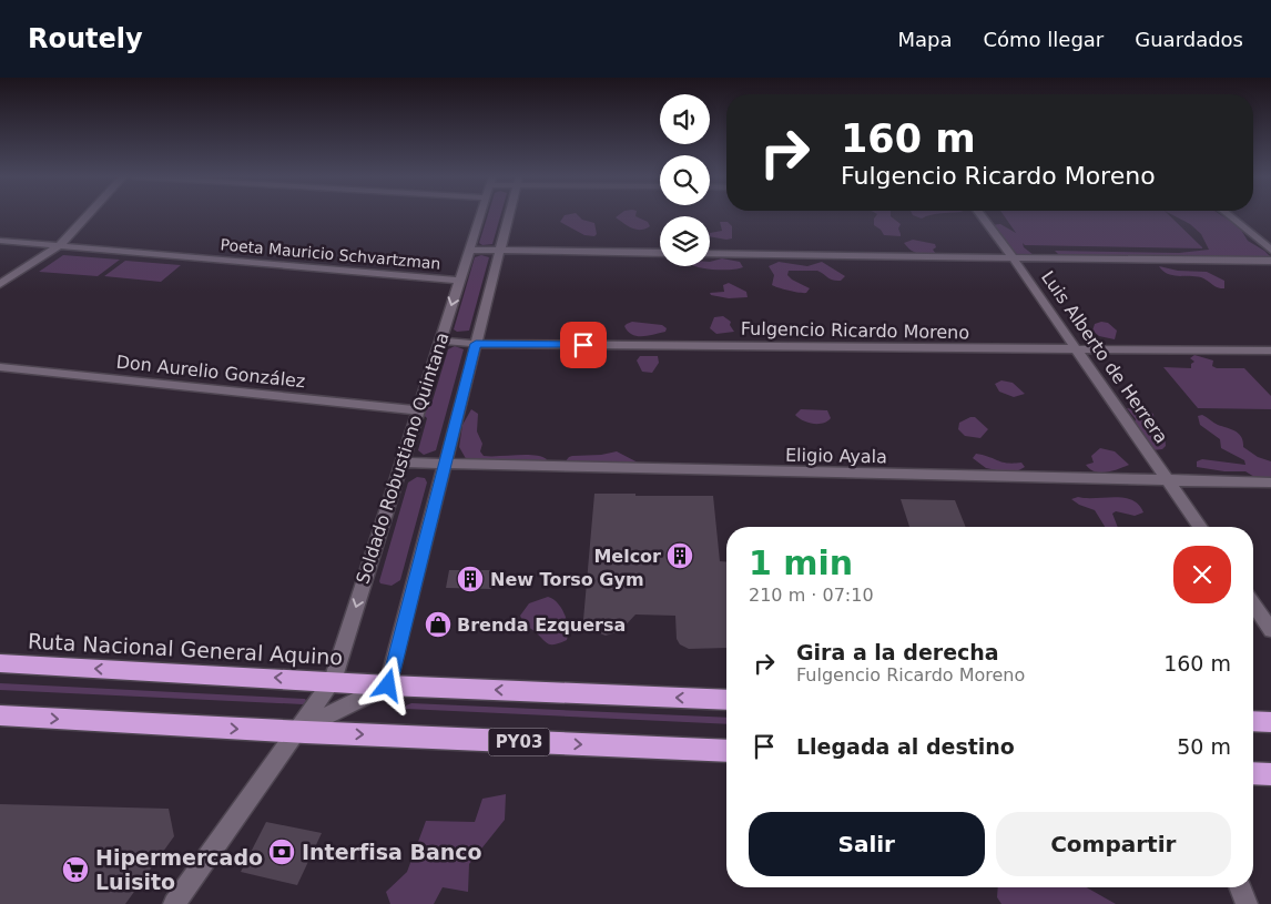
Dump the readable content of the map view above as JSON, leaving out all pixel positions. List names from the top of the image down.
{
  "streets": {
    "highway": ["Ruta Nacional General Aquino", "PY03"],
    "street": [
      "Poeta Mauricio Schvartzman",
      "Fulgencio Ricardo Moreno",
      "Luis Alberto de Herrera",
      "Don Aurelio González",
      "Eligio Ayala",
      "Soldado Robustiano Quintana"
    ]
  },
  "crossings": [
    ["Poeta Mauricio Schvartzman", "Soldado Robustiano Quintana"],
    ["Fulgencio Ricardo Moreno", "Luis Alberto de Herrera"],
    ["Fulgencio Ricardo Moreno", "Soldado Robustiano Quintana"],
    ["Luis Alberto de Herrera", "Eligio Ayala"],
    ["Don Aurelio González", "Soldado Robustiano Quintana"],
    ["Eligio Ayala", "Soldado Robustiano Quintana"],
    ["Soldado Robustiano Quintana", "Ruta Nacional General Aquino"],
    ["Soldado Robustiano Quintana", "PY03"]
  ],
  "places": {
    "building": ["Melcor", "New Torso Gym"],
    "shop": ["Brenda Ezquersa"],
    "bank": ["Interfisa Banco"],
    "supermarket": ["Hipermercado Luisito"]
  },
  "page": {
    "header": "Routely",
    "nav": ["Mapa", "Cómo llegar", "Guardados"],
    "turn": ["160 m", "Fulgencio Ricardo Moreno"],
    "heading": ["1 min", "210 m · 07:10"],
    "list": [
      {
        "name": "Gira a la derecha",
        "note": "Fulgencio Ricardo Moreno",
        "value": "160 m"
      },
      {
        "name": "Llegada al destino",
        "value": "50 m"
      }
    ],
    "buttons": ["Salir", "Compartir"]
  }
}
